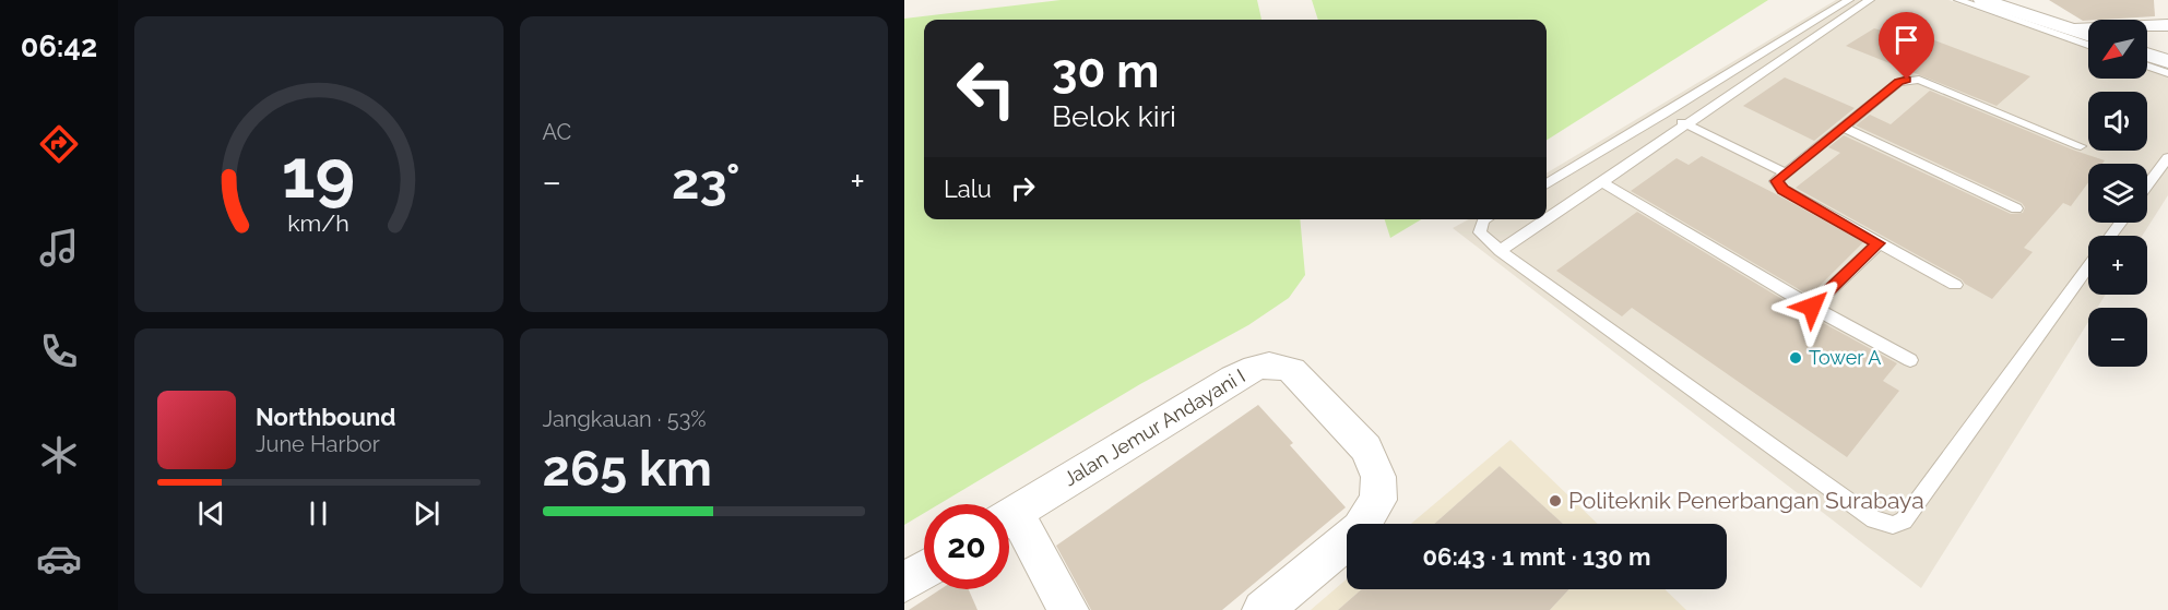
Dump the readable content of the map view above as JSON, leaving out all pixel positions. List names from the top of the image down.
{
  "streets": {
    "street": ["Jalan Jemur Andayani I"]
  },
  "places": ["Tower A", "Politeknik Penerbangan Surabaya"],
  "north": "bottom left",
  "page": {
    "tabs": "06:42",
    "tile": [
      "AC",
      ["Jangkauan · 53%", "265 km"]
    ],
    "map_buttons": ["+", "−"],
    "turn": ["30 m", "Belok kiri"],
    "heat": ["−", "23°", "+"],
    "then": "Lalu",
    "song": ["Northbound", "June Harbor"],
    "limit": "20",
    "trip": "06:43 · 1 mnt · 130 m",
    "gauge": ["19", "km/h"]
  }
}
